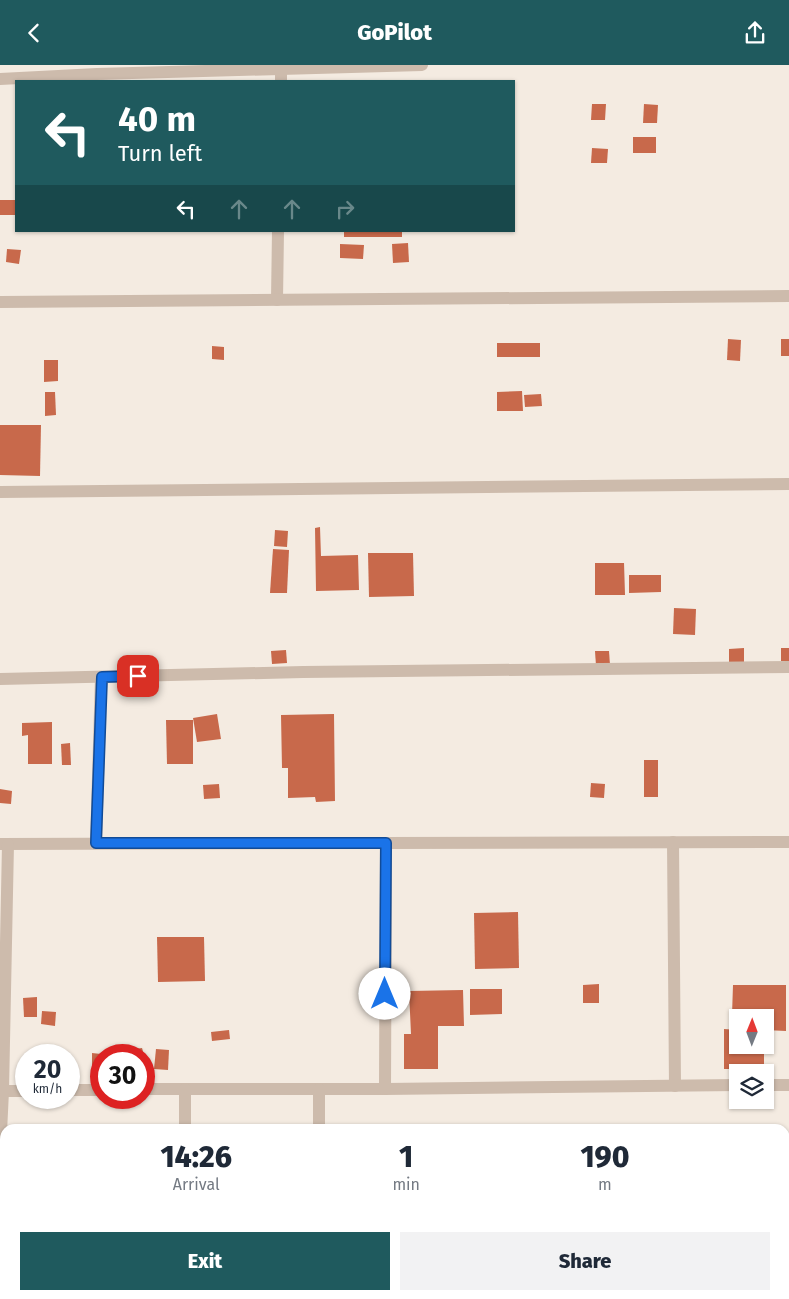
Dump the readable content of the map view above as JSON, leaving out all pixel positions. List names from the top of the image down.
{
  "north": "top",
  "page": {
    "header": "GoPilot",
    "turn": ["40 m", "Turn left"],
    "speed": "20 km/h",
    "limit": "30",
    "eta": [
      "14:26",
      "Arrival",
      "1",
      "min",
      "190",
      "m"
    ],
    "buttons": ["Exit", "Share"]
  }
}
